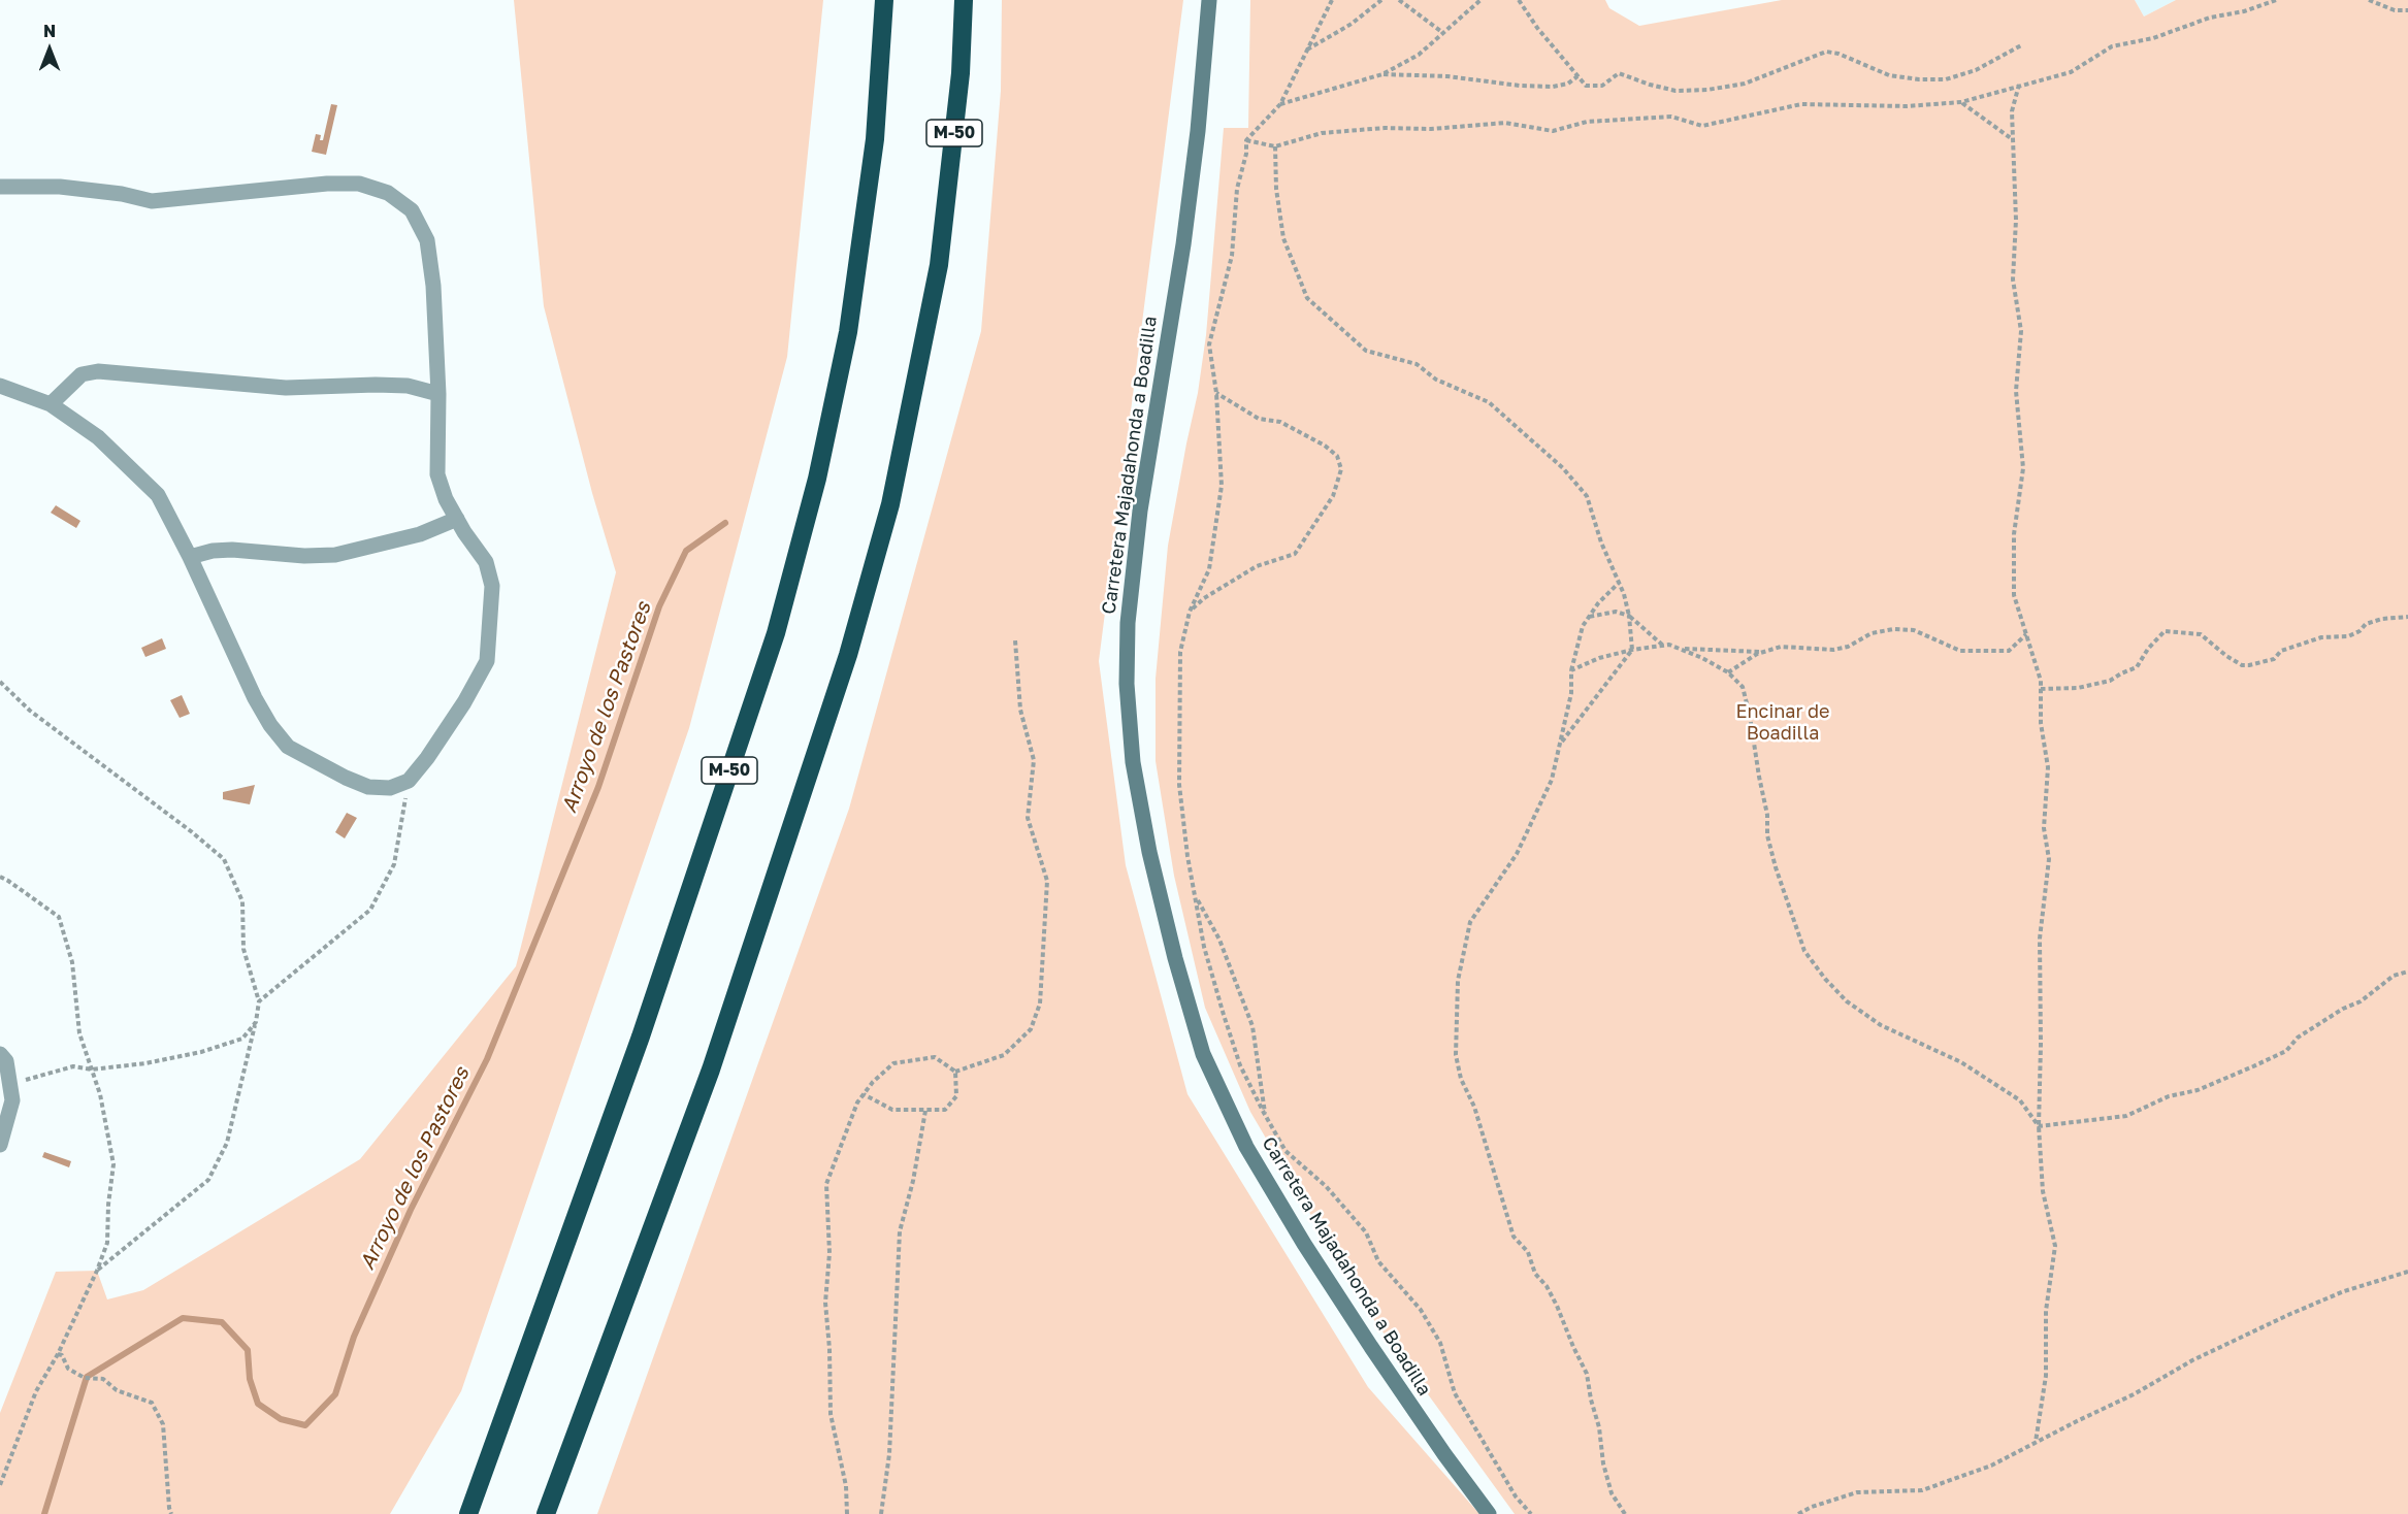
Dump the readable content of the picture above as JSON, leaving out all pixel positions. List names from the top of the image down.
{
  "streets": {
    "highway": ["M-50"],
    "street": ["Carretera Majadahonda a Boadilla"]
  },
  "water": ["Arroyo de los Pastores"],
  "parks": ["Encinar de Boadilla"],
  "north": "top"
}
